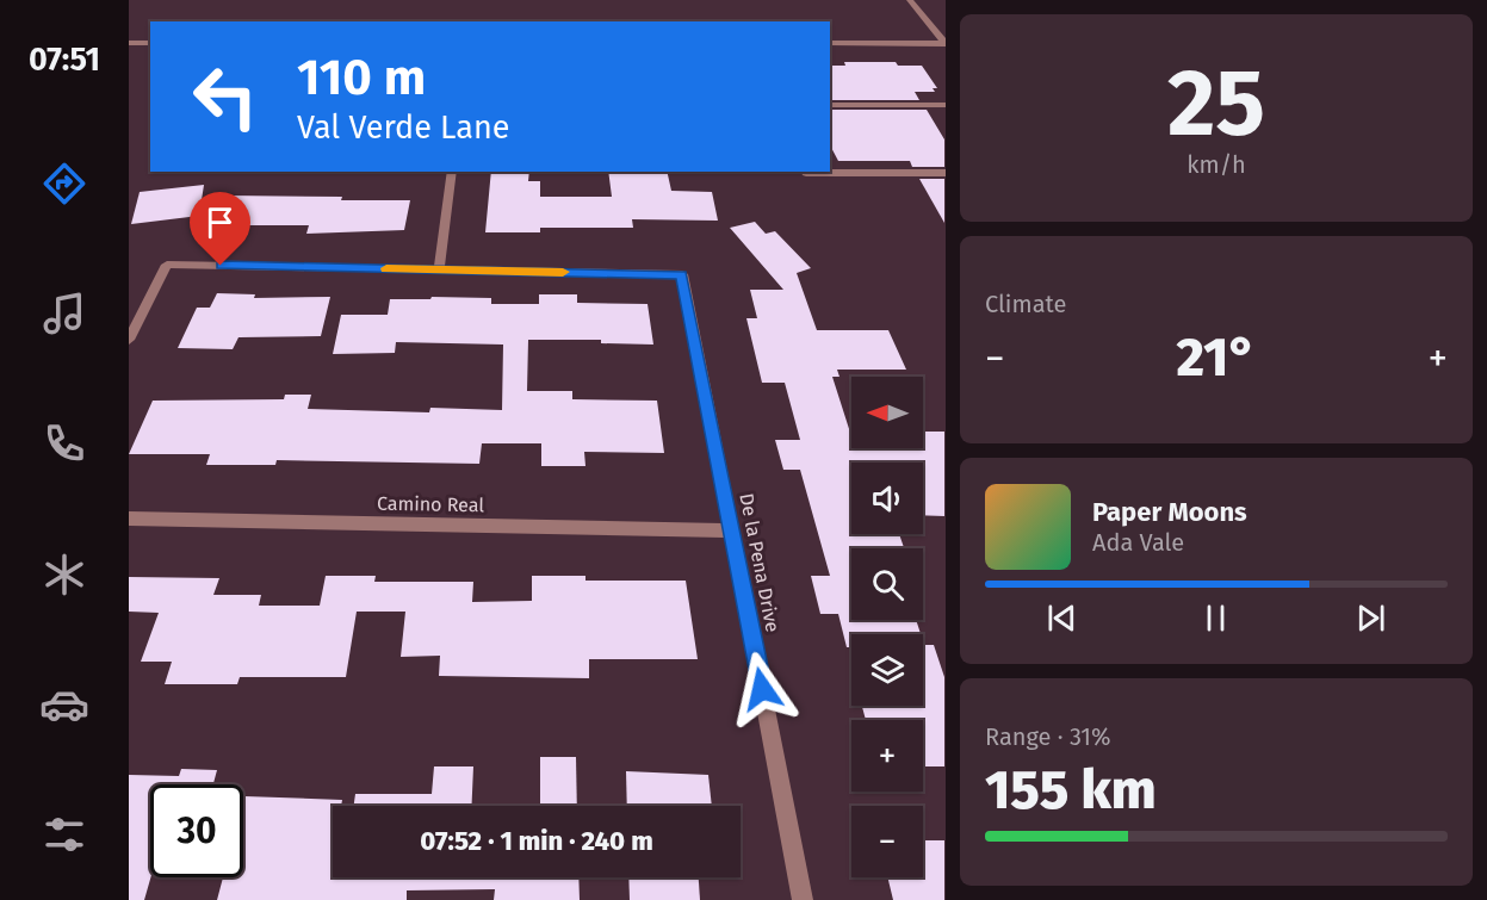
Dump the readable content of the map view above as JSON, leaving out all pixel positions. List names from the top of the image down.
{
  "streets": {
    "street": ["Camino Real", "De la Pena Drive"]
  },
  "crossings": [
    ["Camino Real", "De la Pena Drive"]
  ],
  "north": "left",
  "page": {
    "tabs": "07:51",
    "tile": [
      ["25", "km/h"],
      "Climate",
      ["Range · 31%", "155 km"]
    ],
    "turn": ["110 m", "Val Verde Lane"],
    "heat": ["−", "21°", "+"],
    "map_buttons": ["+", "−"],
    "song": ["Paper Moons", "Ada Vale"],
    "limit": "30",
    "trip": "07:52 · 1 min · 240 m"
  }
}
